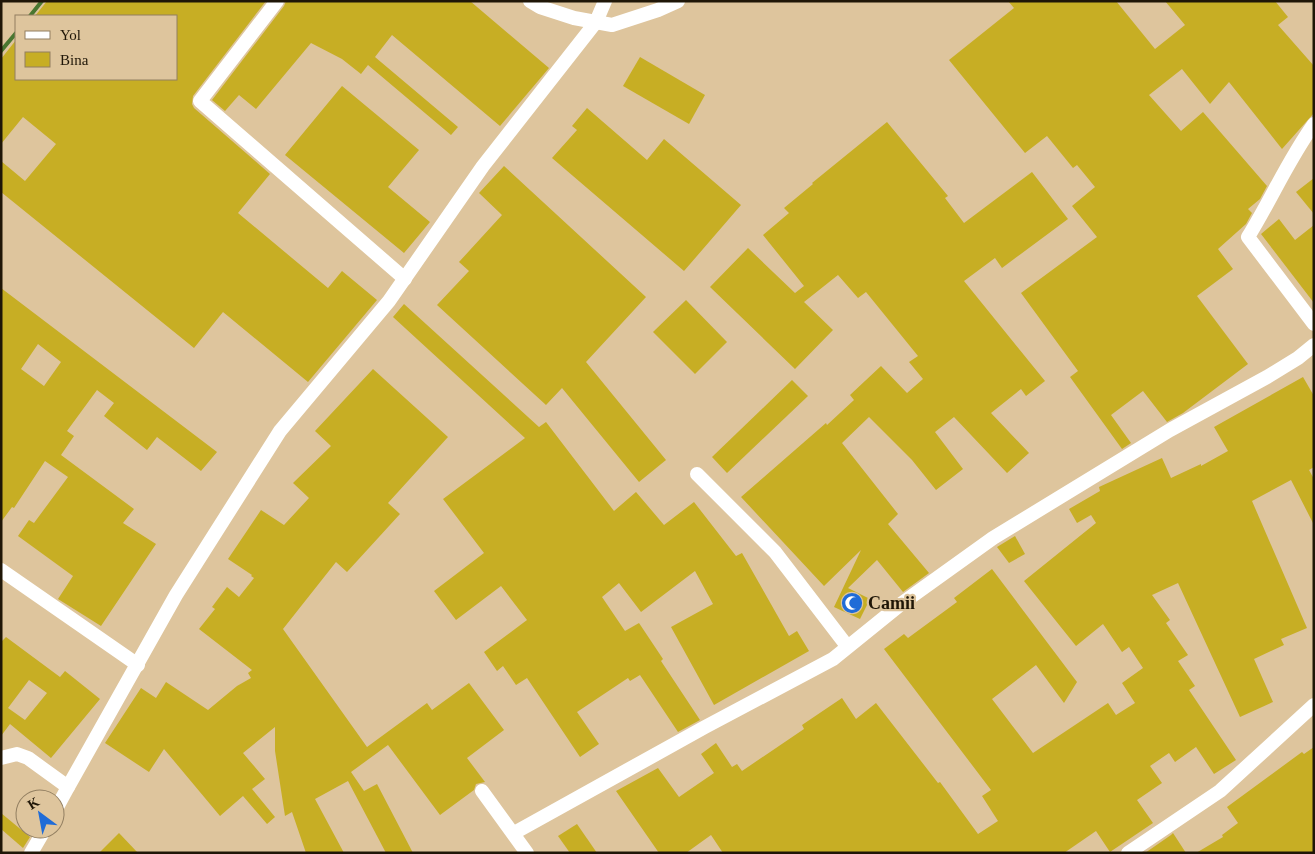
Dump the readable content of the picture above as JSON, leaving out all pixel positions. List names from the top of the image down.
{
  "places": {
    "mosque": ["Camii"]
  },
  "legend": ["Yol", "Bina"],
  "north": "top left"
}
